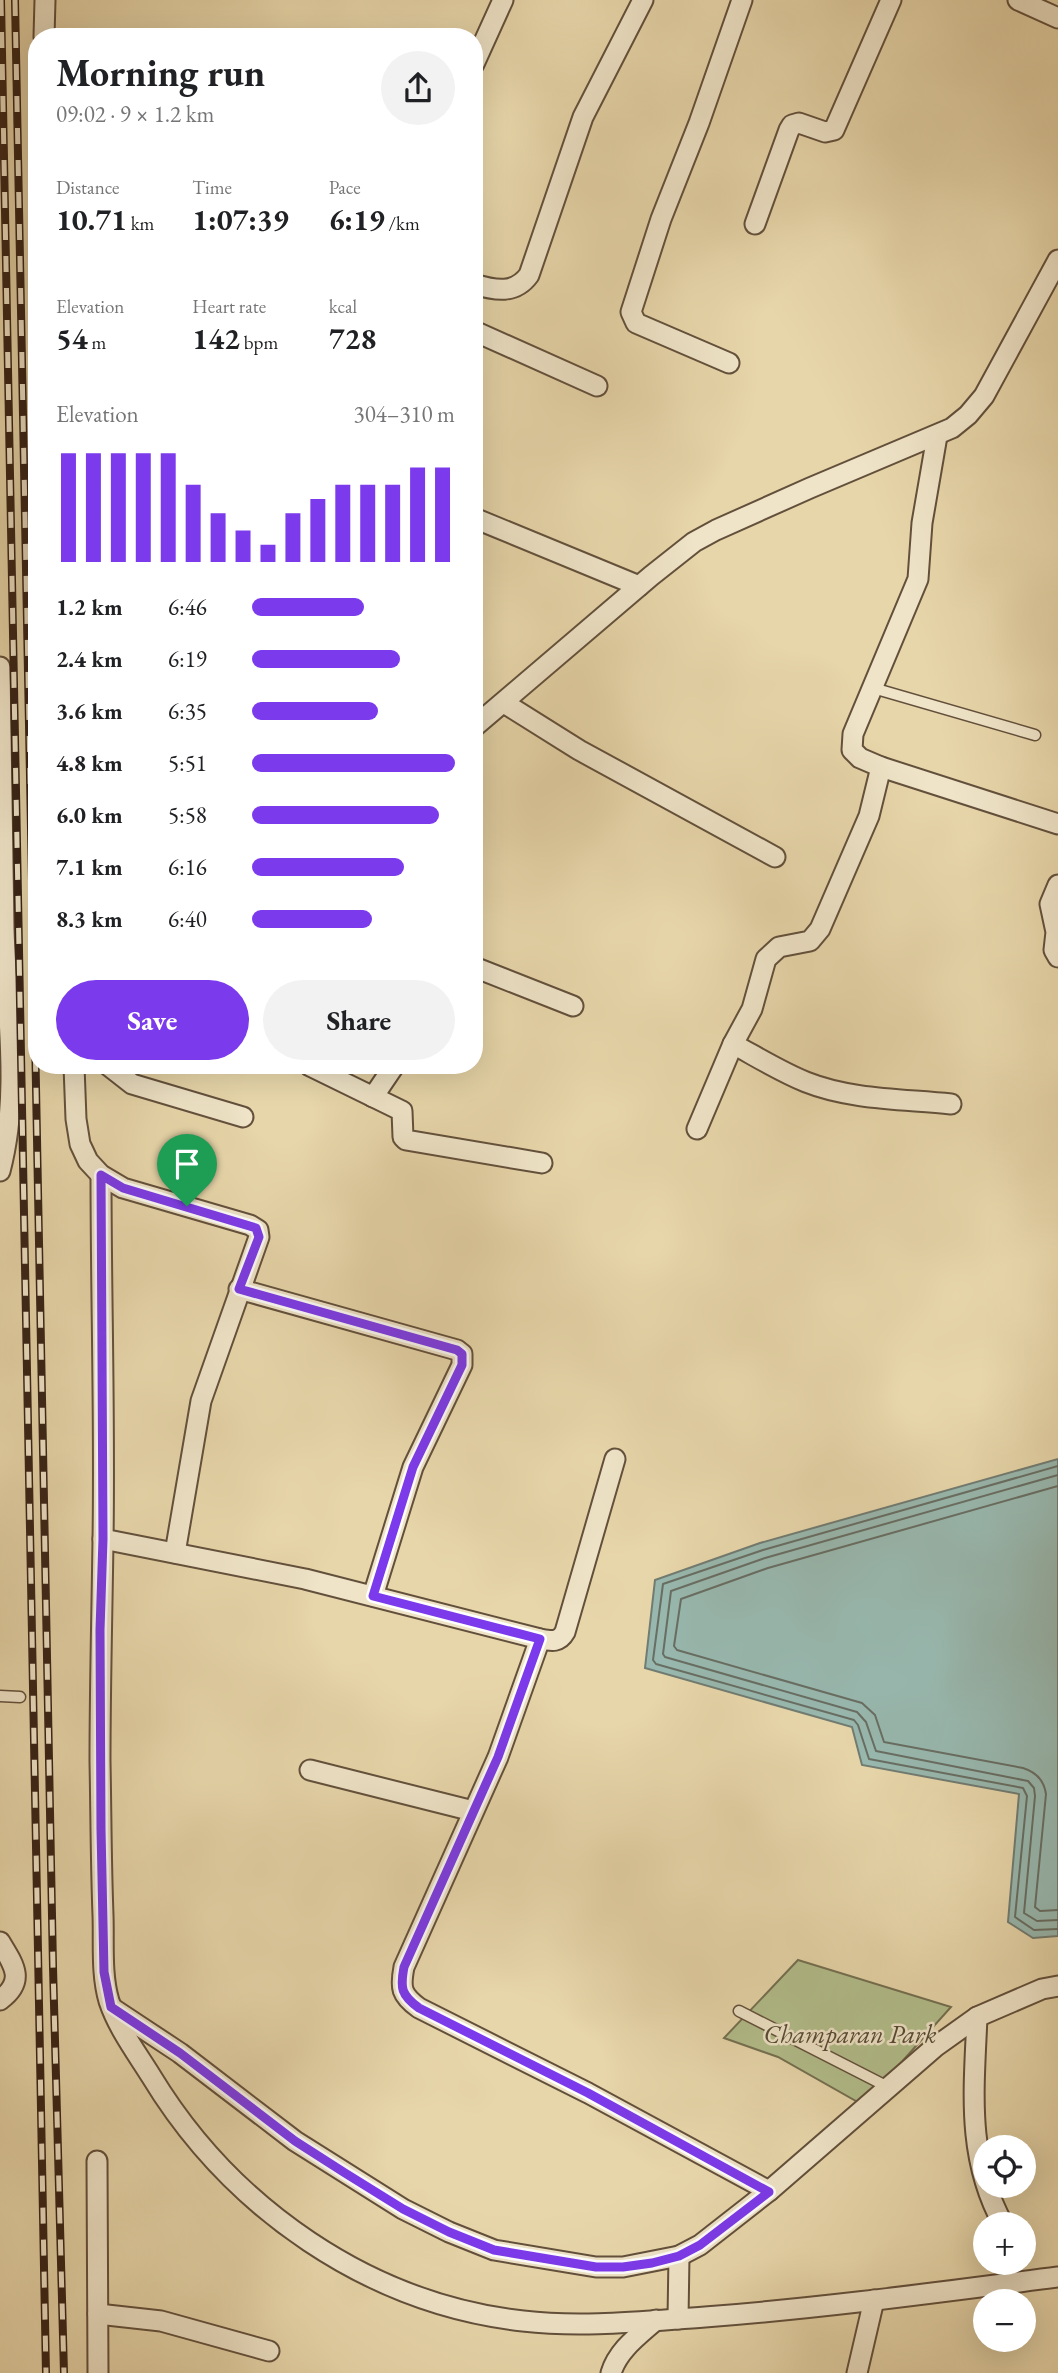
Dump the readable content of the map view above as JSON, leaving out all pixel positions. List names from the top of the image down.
{
  "parks": ["Champaran Park"],
  "page": {
    "heading": ["Morning run", "09:02 · 9 × 1.2 km"],
    "stats": [
      ["Distance", "10.71 km"],
      ["Time", "1:07:39"],
      ["Pace", "6:19 /km"],
      ["Elevation", "54 m"],
      ["Heart rate", "142 bpm"],
      ["kcal", "728"]
    ],
    "chart": ["Elevation", "304–310 m"],
    "list": [
      {
        "name": "1.2 km",
        "note": "6:46"
      },
      {
        "name": "2.4 km",
        "note": "6:19"
      },
      {
        "name": "3.6 km",
        "note": "6:35"
      },
      {
        "name": "4.8 km",
        "note": "5:51"
      },
      {
        "name": "6.0 km",
        "note": "5:58"
      },
      {
        "name": "7.1 km",
        "note": "6:16"
      },
      {
        "name": "8.3 km",
        "note": "6:40"
      }
    ],
    "buttons": ["Save", "Share"],
    "map_buttons": ["+", "−"]
  }
}
